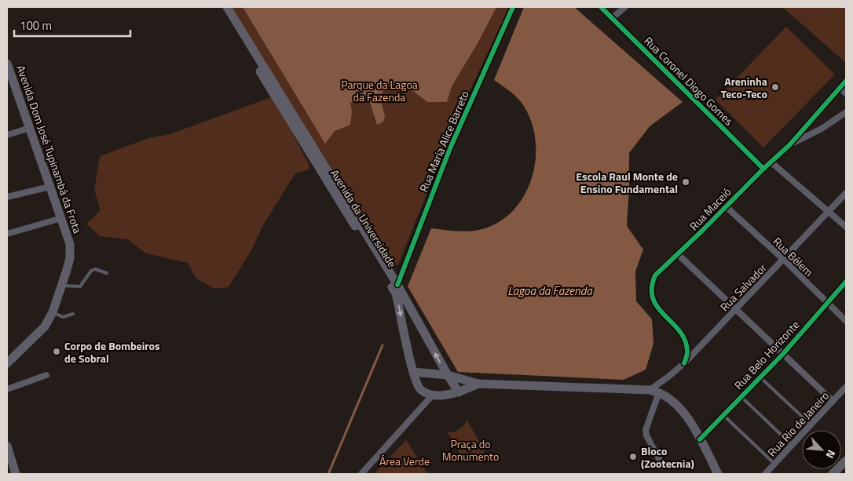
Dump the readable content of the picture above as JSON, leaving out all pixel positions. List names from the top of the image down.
{
  "streets": {
    "main road": ["Avenida Dom José Tupinambá da Frota", "Avenida da Universidade"],
    "street": [
      "Rua Coronel Diogo Gomes",
      "Rua Maria Alice Barreto",
      "Rua Maceió",
      "Rua Bélem",
      "Rua Salvador",
      "Rua Belo Horizonte",
      "Rua Rio de Janeiro"
    ]
  },
  "crossings": [
    ["Rua Coronel Diogo Gomes", "Rua Maceió"],
    ["Rua Maria Alice Barreto", "Avenida da Universidade"],
    ["Rua Maceió", "Rua Bélem"],
    ["Rua Maceió", "Rua Salvador"],
    ["Rua Bélem", "Rua Salvador"],
    ["Rua Bélem", "Rua Belo Horizonte"]
  ],
  "water": ["Lagoa da Fazenda"],
  "parks": ["Parque da Lagoa da Fazenda", "Praça do Monumento", "Área Verde"],
  "places": [
    "Areninha Teco-Teco",
    "Escola Raul Monte de Ensino Fundamental",
    "Corpo de Bombeiros de Sobral",
    "Bloco (Zootecnia)"
  ],
  "scale_bar": "100 m",
  "north": "bottom right"
}
